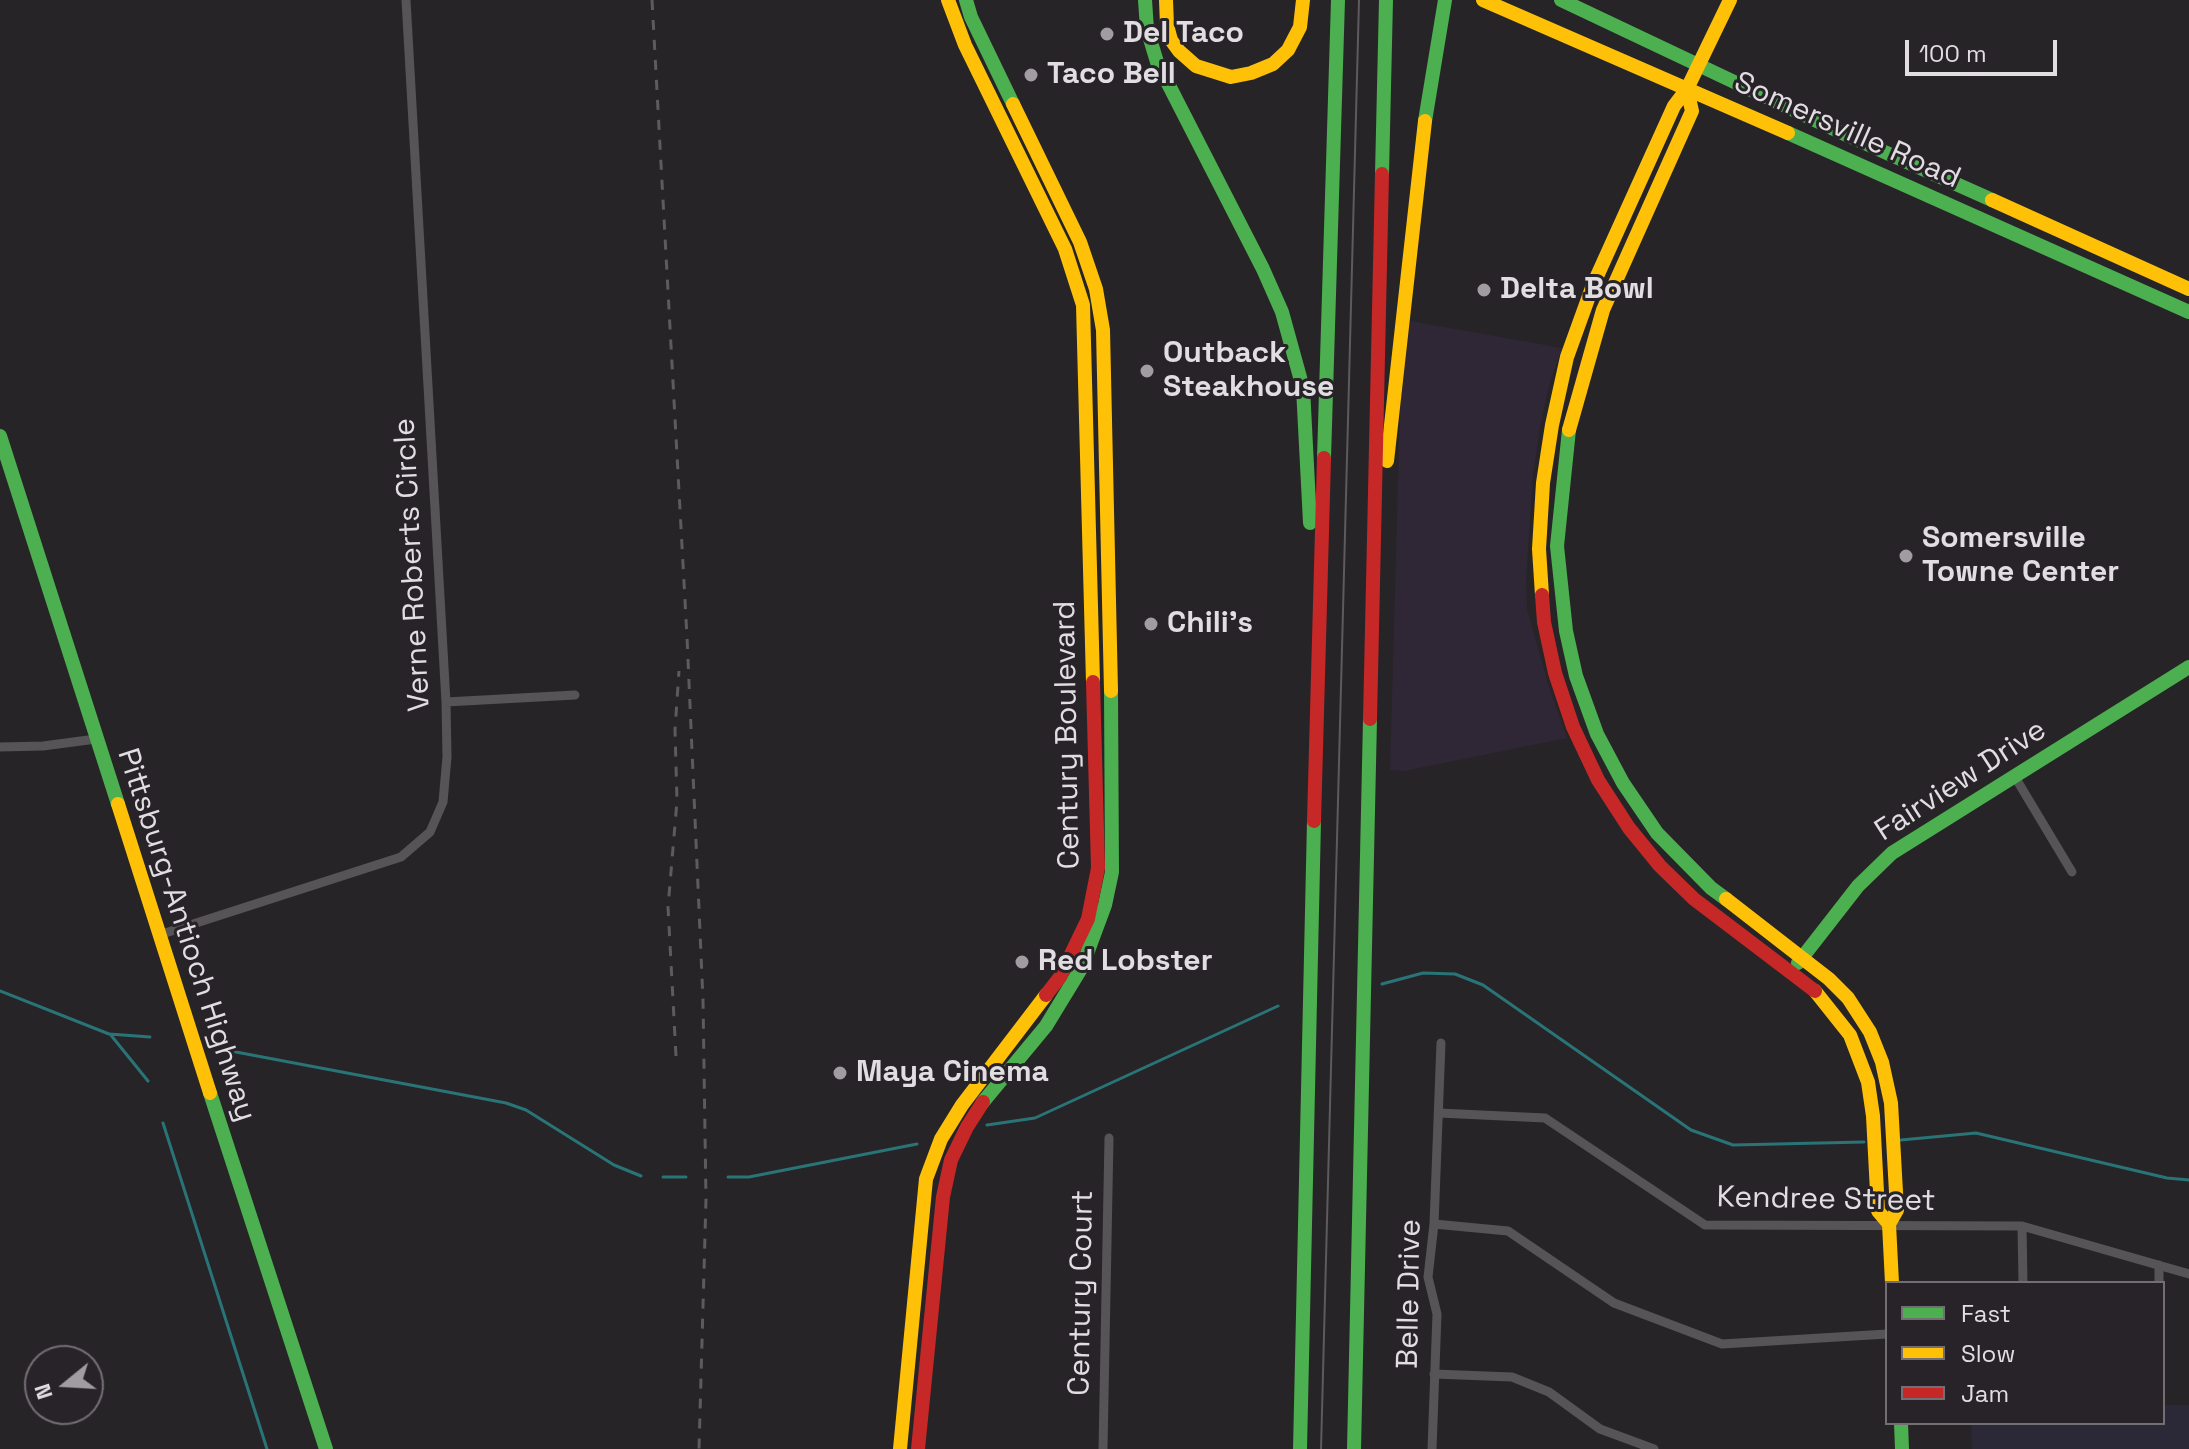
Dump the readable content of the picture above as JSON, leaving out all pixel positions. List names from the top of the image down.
{
  "streets": {
    "main road": [
      "Somersville Road",
      "Century Boulevard",
      "Fairview Drive",
      "Pittsburg-Antioch Highway"
    ],
    "street": [
      "Verne Roberts Circle",
      "Kendree Street",
      "Century Court",
      "Belle Drive"
    ]
  },
  "crossings": [
    ["Verne Roberts Circle", "Pittsburg-Antioch Highway"],
    ["Kendree Street", "Belle Drive"]
  ],
  "places": [
    "Del Taco",
    "Taco Bell",
    "Delta Bowl",
    "Outback Steakhouse",
    "Somersville Towne Center",
    "Chili's",
    "Red Lobster",
    "Maya Cinema"
  ],
  "legend": ["Fast", "Slow", "Jam"],
  "scale_bar": "100 m",
  "north": "left"
}
